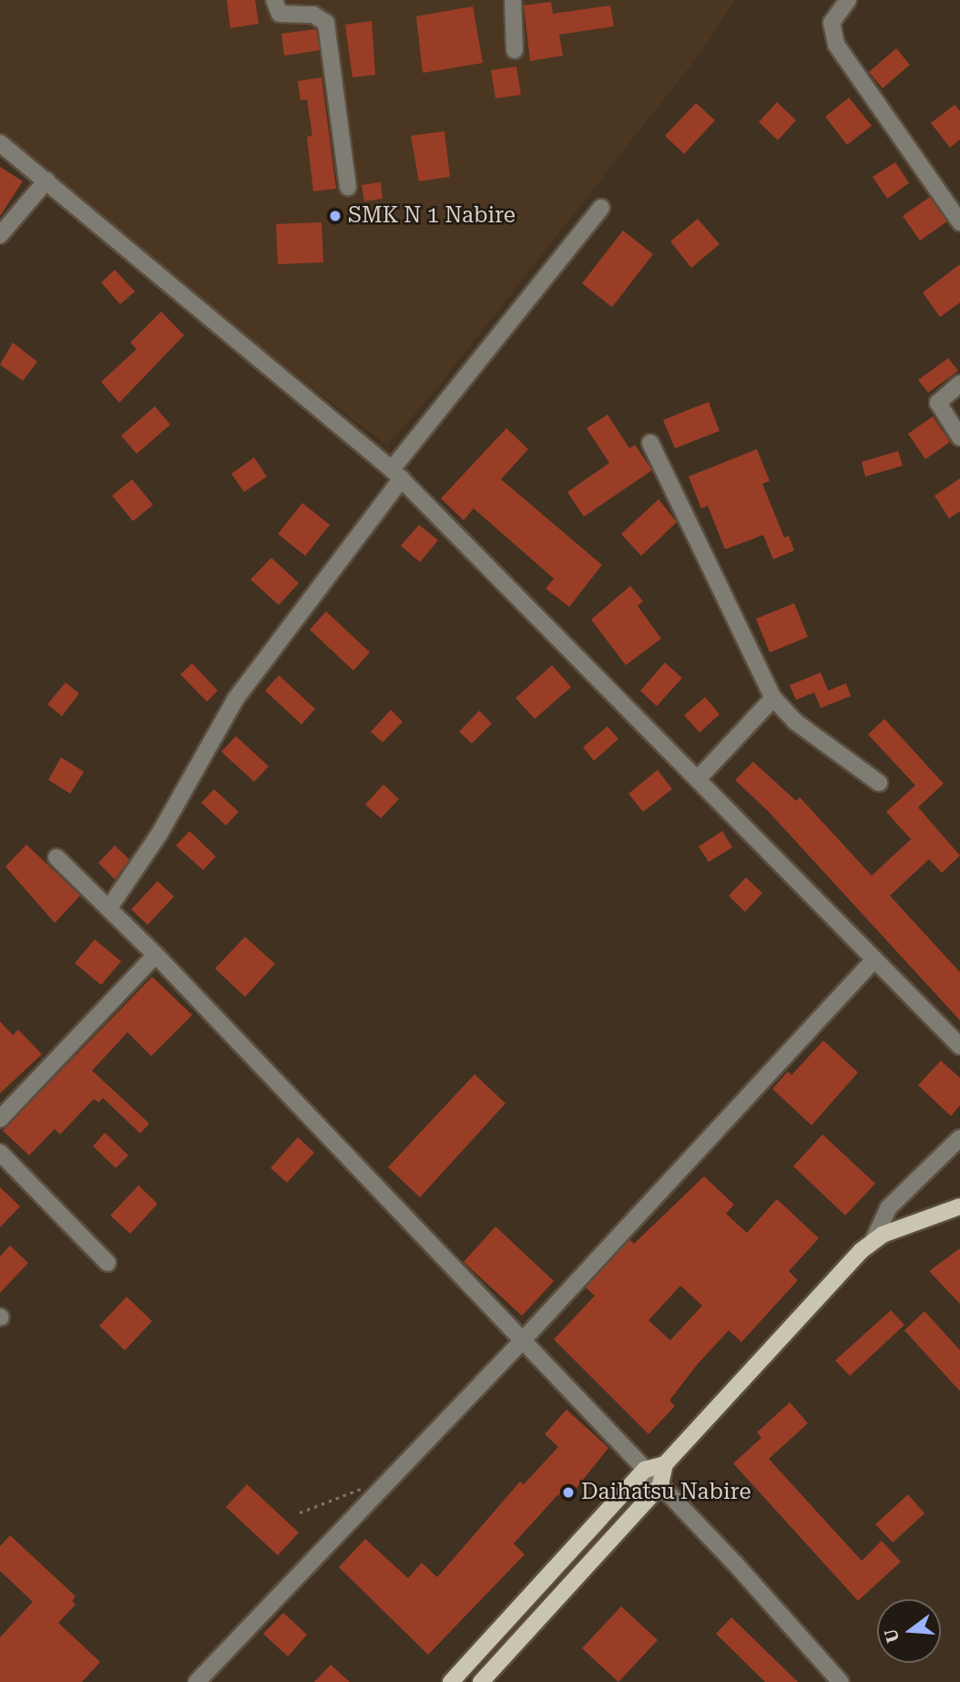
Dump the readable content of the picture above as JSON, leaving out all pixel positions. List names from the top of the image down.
{
  "places": ["SMK N 1 Nabire", "Daihatsu Nabire"],
  "north": "left"
}
